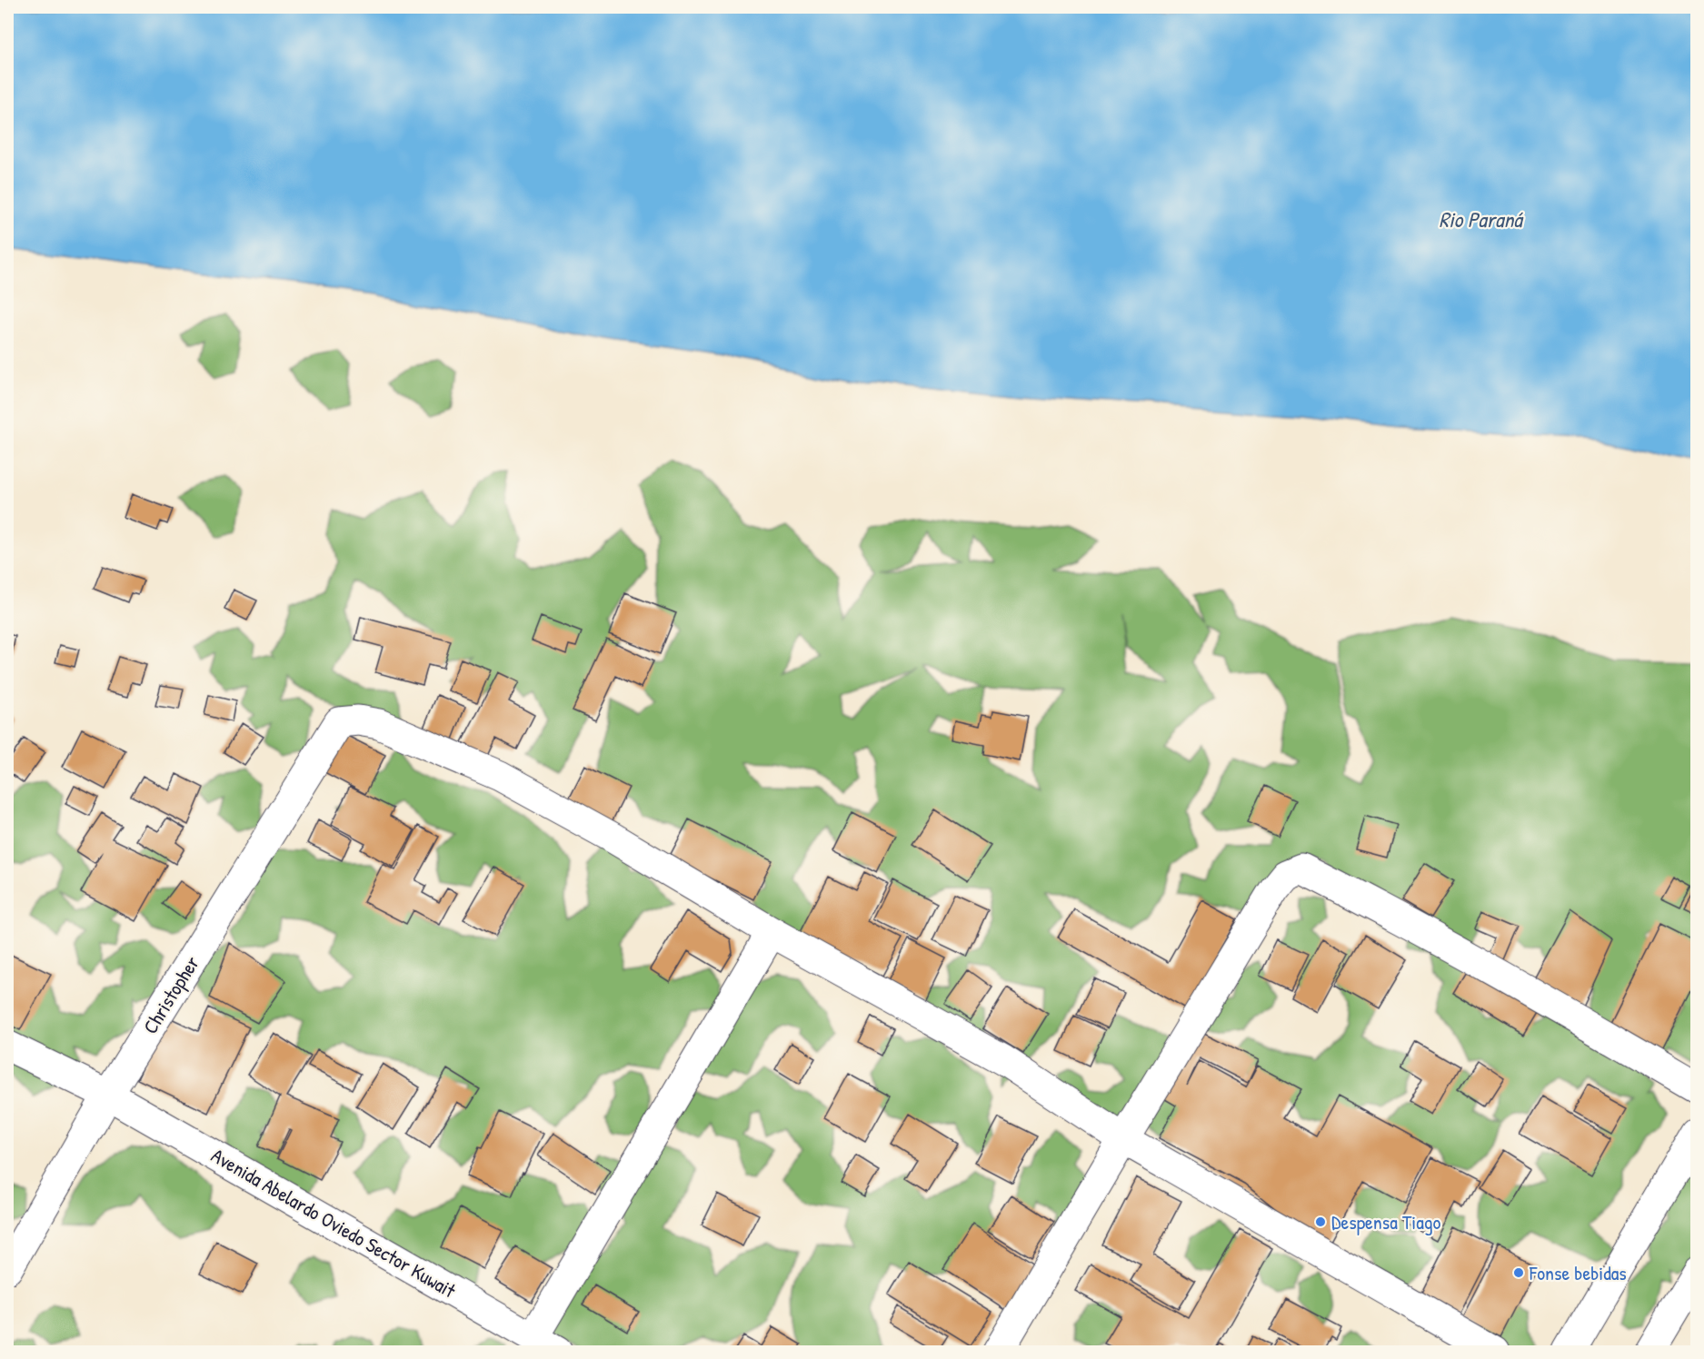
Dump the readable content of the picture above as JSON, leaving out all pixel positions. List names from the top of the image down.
{
  "streets": {
    "street": ["Christopher", "Avenida Abelardo Oviedo Sector Kuwait"]
  },
  "crossings": [
    ["Christopher", "Avenida Abelardo Oviedo Sector Kuwait"]
  ],
  "water": ["Rio Paraná"],
  "places": ["Despensa Tiago", "Fonse bebidas"]
}
